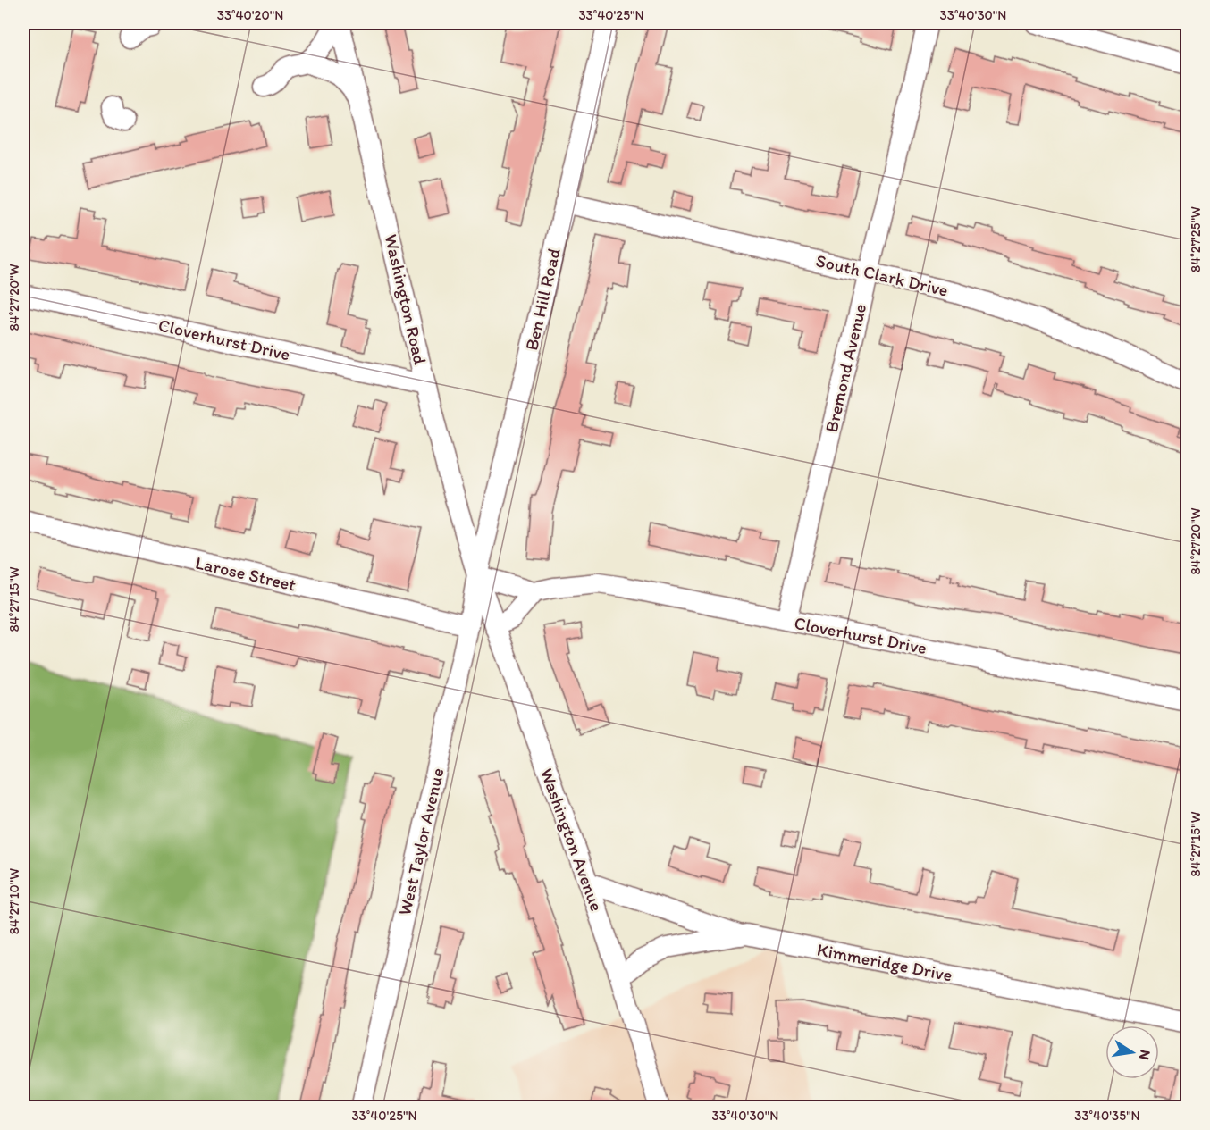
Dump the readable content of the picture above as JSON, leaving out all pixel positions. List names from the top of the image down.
{
  "streets": {
    "street": [
      "South Clark Drive",
      "Washington Road",
      "Ben Hill Road",
      "Cloverhurst Drive",
      "Bremond Avenue",
      "Larose Street",
      "Washington Avenue",
      "West Taylor Avenue",
      "Kimmeridge Drive"
    ]
  },
  "crossings": [
    ["South Clark Drive", "Ben Hill Road"],
    ["South Clark Drive", "Bremond Avenue"],
    ["Washington Road", "Ben Hill Road"],
    ["Washington Road", "Cloverhurst Drive"],
    ["Washington Road", "Washington Avenue"],
    ["Washington Road", "West Taylor Avenue"],
    ["Ben Hill Road", "Cloverhurst Drive"],
    ["Ben Hill Road", "Washington Avenue"],
    ["Ben Hill Road", "West Taylor Avenue"],
    ["Cloverhurst Drive", "Bremond Avenue"],
    ["Cloverhurst Drive", "Washington Avenue"],
    ["Cloverhurst Drive", "West Taylor Avenue"],
    ["Larose Street", "West Taylor Avenue"],
    ["Washington Avenue", "West Taylor Avenue"],
    ["Washington Avenue", "Kimmeridge Drive"]
  ],
  "north": "right",
  "coordinates": [
    "33°40'20\"N",
    "33°40'25\"N",
    "33°40'30\"N",
    "84°27'25\"W",
    "84°27'20\"W",
    "84°27'15\"W",
    "84°27'10\"W",
    "33°40'35\"N"
  ]
}
